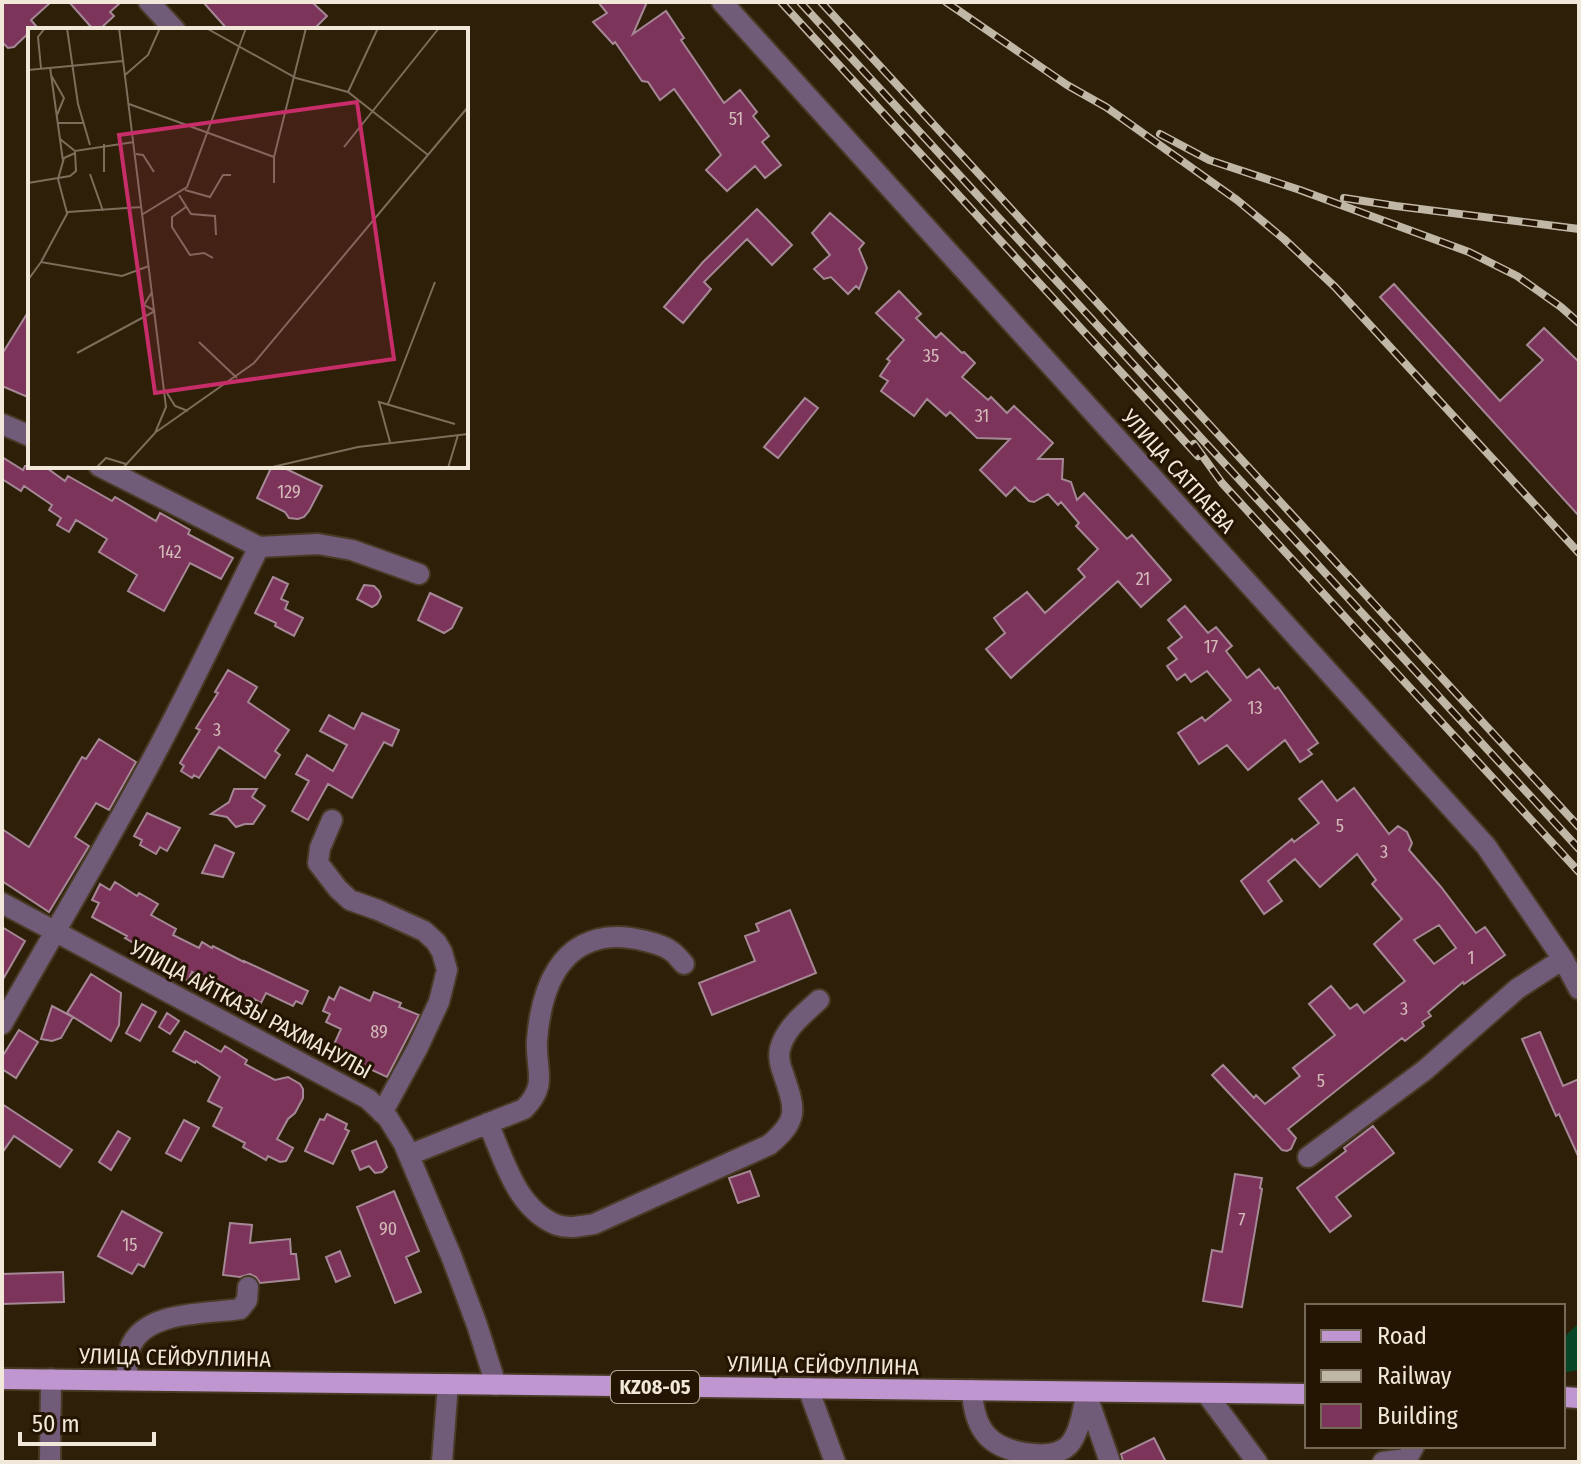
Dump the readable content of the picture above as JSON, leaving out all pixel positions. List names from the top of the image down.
{
  "streets": {
    "main road": ["УЛИЦА СЕЙФУЛЛИНА", "KZ08-05"],
    "street": ["УЛИЦА САТПАЕВА", "УЛИЦА АЙТКАЗЫ РАХМАНУЛЫ"]
  },
  "crossings": [
    ["УЛИЦА АЙТКАЗЫ РАХМАНУЛЫ", "УЛИЦА СЕЙФУЛЛИНА"]
  ],
  "house_numbers": [
    "51",
    "35",
    "31",
    "129",
    "142",
    "21",
    "17",
    "13",
    "3",
    "5",
    "3",
    "1",
    "3",
    "89",
    "5",
    "7",
    "90",
    "15"
  ],
  "legend": ["Road", "Railway", "Building"],
  "scale_bar": "50 m"
}
